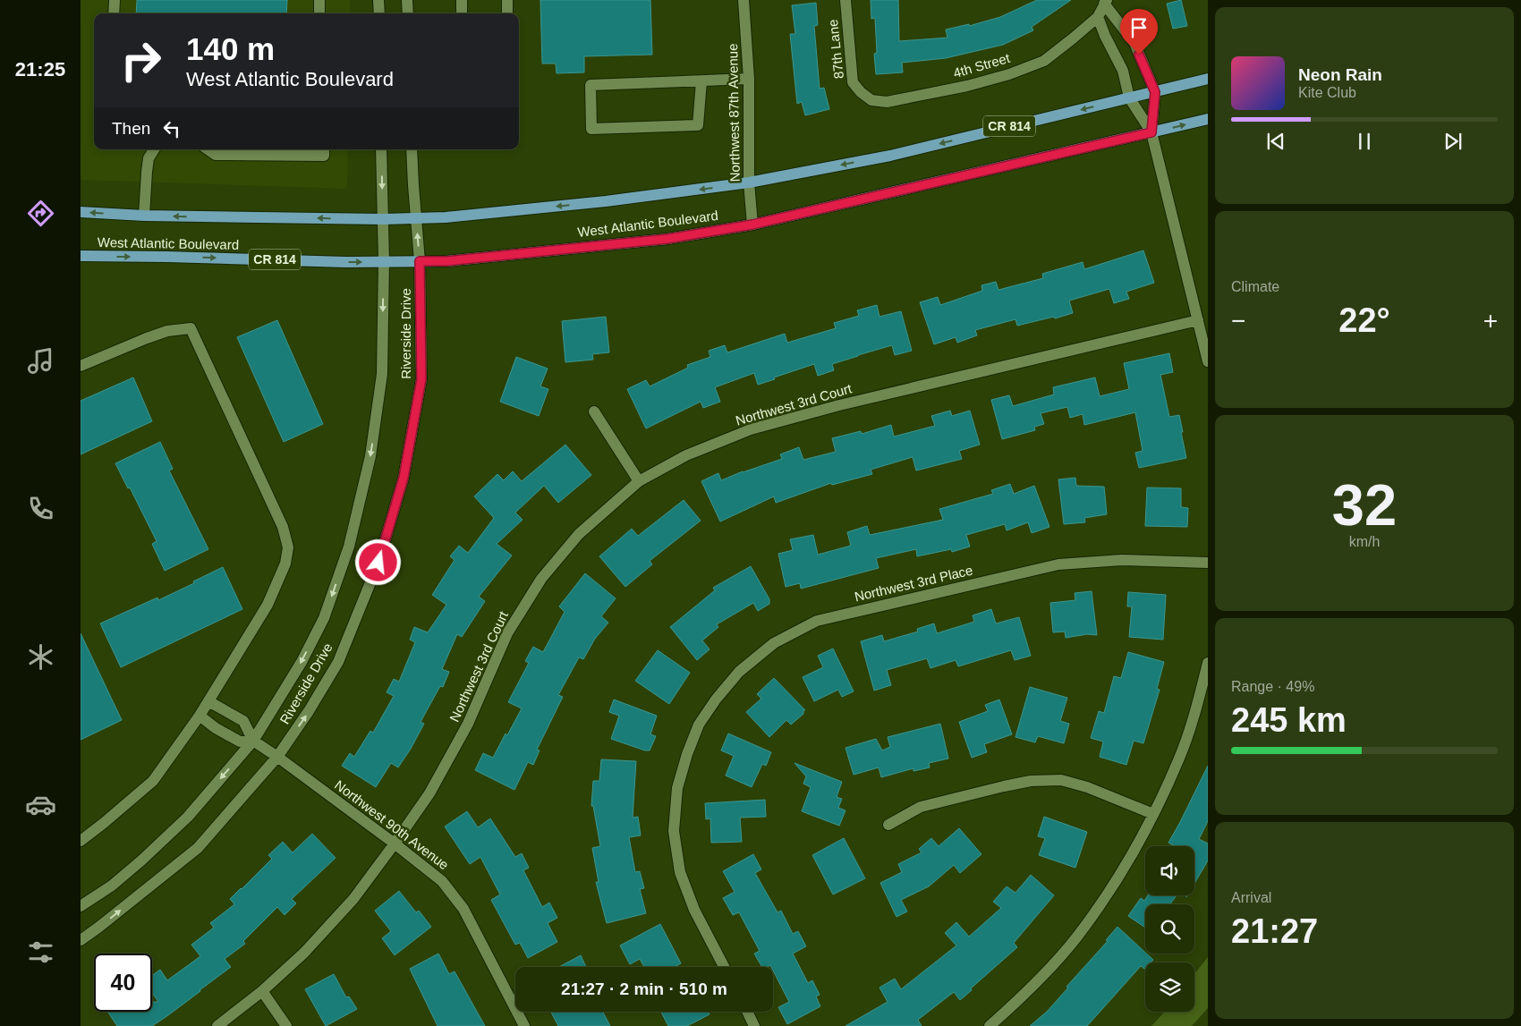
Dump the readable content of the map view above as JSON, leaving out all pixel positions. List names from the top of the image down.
{
  "streets": {
    "main road": ["CR 814", "West Atlantic Boulevard"],
    "street": [
      "87th Lane",
      "4th Street",
      "Northwest 87th Avenue",
      "Riverside Drive",
      "Northwest 3rd Court",
      "Northwest 3rd Place",
      "Northwest 90th Avenue"
    ]
  },
  "crossings": [
    ["87th Lane", "4th Street"],
    ["Northwest 87th Avenue", "West Atlantic Boulevard"],
    ["West Atlantic Boulevard", "Riverside Drive"],
    ["Riverside Drive", "Northwest 90th Avenue"],
    ["Northwest 3rd Court", "Northwest 90th Avenue"]
  ],
  "page": {
    "tabs": "21:25",
    "turn": ["140 m", "West Atlantic Boulevard"],
    "song": ["Neon Rain", "Kite Club"],
    "then": "Then",
    "tile": [
      "Climate",
      ["32", "km/h"],
      ["Range · 49%", "245 km"],
      ["Arrival", "21:27"]
    ],
    "heat": ["−", "22°", "+"],
    "limit": "40",
    "trip": "21:27 · 2 min · 510 m"
  }
}
